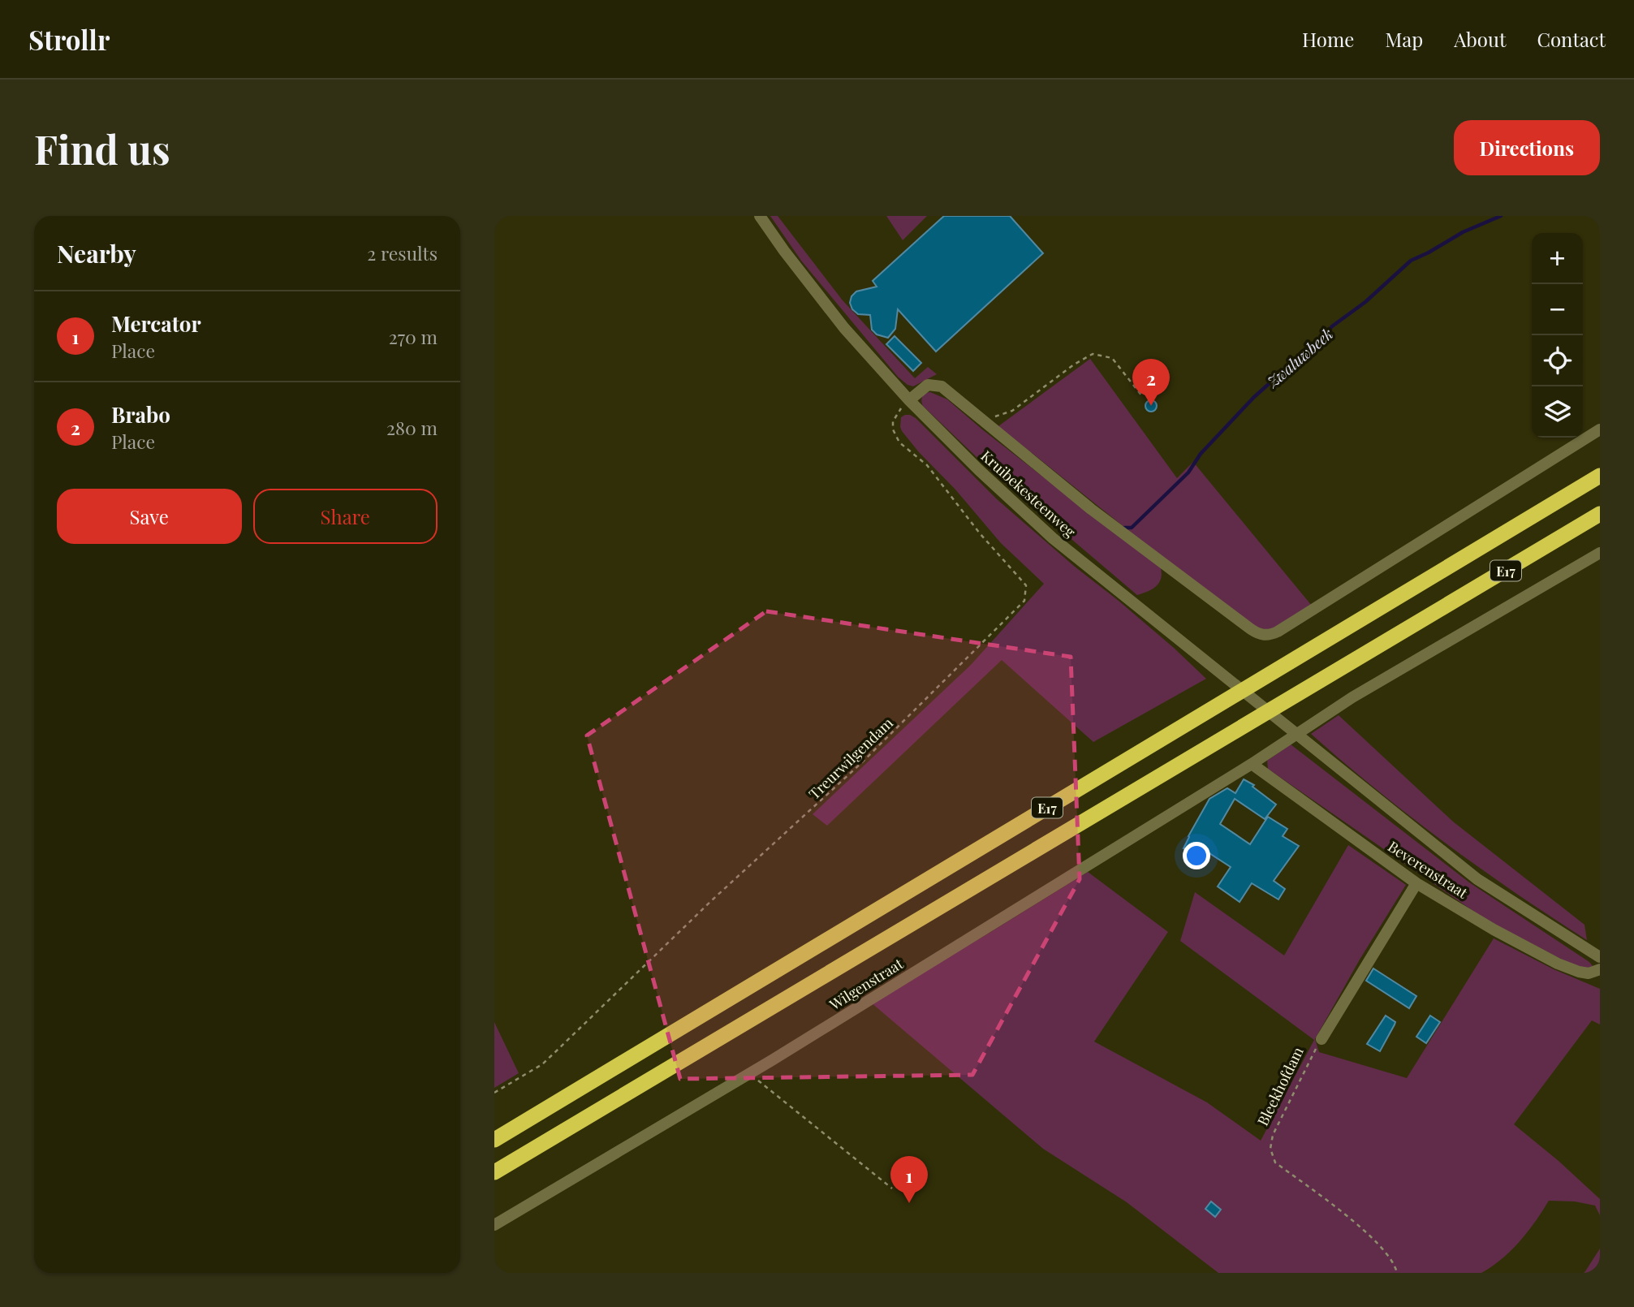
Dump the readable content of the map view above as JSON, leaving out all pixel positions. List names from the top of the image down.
{
  "streets": {
    "highway": ["E17"],
    "street": [
      "Kruibekesteenweg",
      "Beverenstraat",
      "Wilgenstraat",
      "Bleekhofdam"
    ],
    "path": ["Treurwilgendam"]
  },
  "crossings": [
    ["Kruibekesteenweg", "Treurwilgendam"],
    ["Kruibekesteenweg", "Beverenstraat"],
    ["Beverenstraat", "Wilgenstraat"],
    ["Beverenstraat", "Bleekhofdam"]
  ],
  "water": ["Zwaluwbeek"],
  "page": {
    "header": "Strollr",
    "nav": [
      "Home",
      "Map",
      "About",
      "Contact"
    ],
    "buttons": [
      "Directions",
      ["Save", "Share"]
    ],
    "title": "Find us",
    "heading": ["Nearby", "2 results"],
    "map_buttons": ["+", "−"],
    "list": [
      {
        "mark": "1",
        "name": "Mercator",
        "note": "Place",
        "value": "270 m"
      },
      {
        "mark": "2",
        "name": "Brabo",
        "note": "Place",
        "value": "280 m"
      }
    ],
    "pins": ["2", "1"]
  }
}
